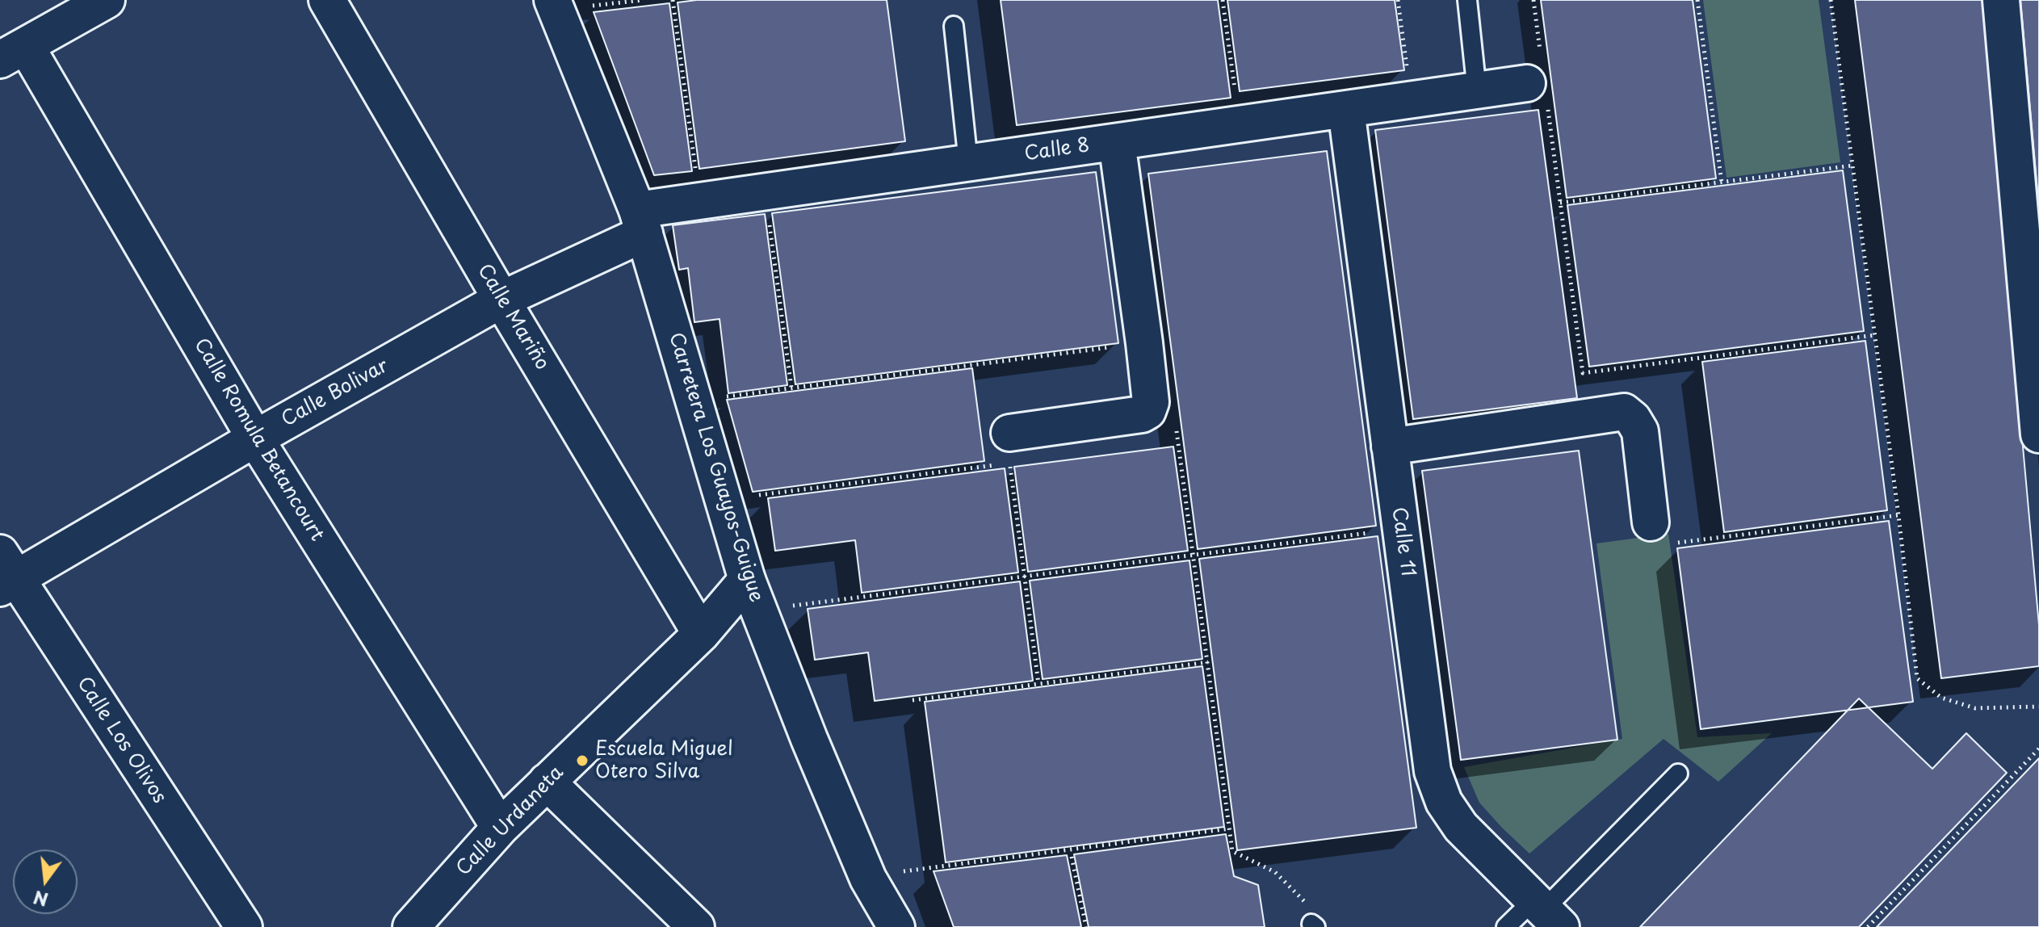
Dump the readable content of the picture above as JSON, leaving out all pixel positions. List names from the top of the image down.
{
  "streets": {
    "street": [
      "Calle 8",
      "Calle Mariño",
      "Calle Bolivar",
      "Calle Romula Betancourt",
      "Carretera Los Guayos-Guigue",
      "Calle 11",
      "Calle Los Olivos",
      "Calle Urdaneta"
    ]
  },
  "crossings": [
    ["Calle 8", "Calle Bolivar"],
    ["Calle 8", "Carretera Los Guayos-Guigue"],
    ["Calle 8", "Calle 11"],
    ["Calle Mariño", "Calle Bolivar"],
    ["Calle Mariño", "Calle Urdaneta"],
    ["Calle Bolivar", "Calle Romula Betancourt"],
    ["Calle Bolivar", "Carretera Los Guayos-Guigue"],
    ["Calle Bolivar", "Calle Los Olivos"],
    ["Calle Romula Betancourt", "Calle Urdaneta"],
    ["Carretera Los Guayos-Guigue", "Calle Urdaneta"]
  ],
  "places": ["Escuela Miguel Otero Silva"],
  "north": "bottom"
}
